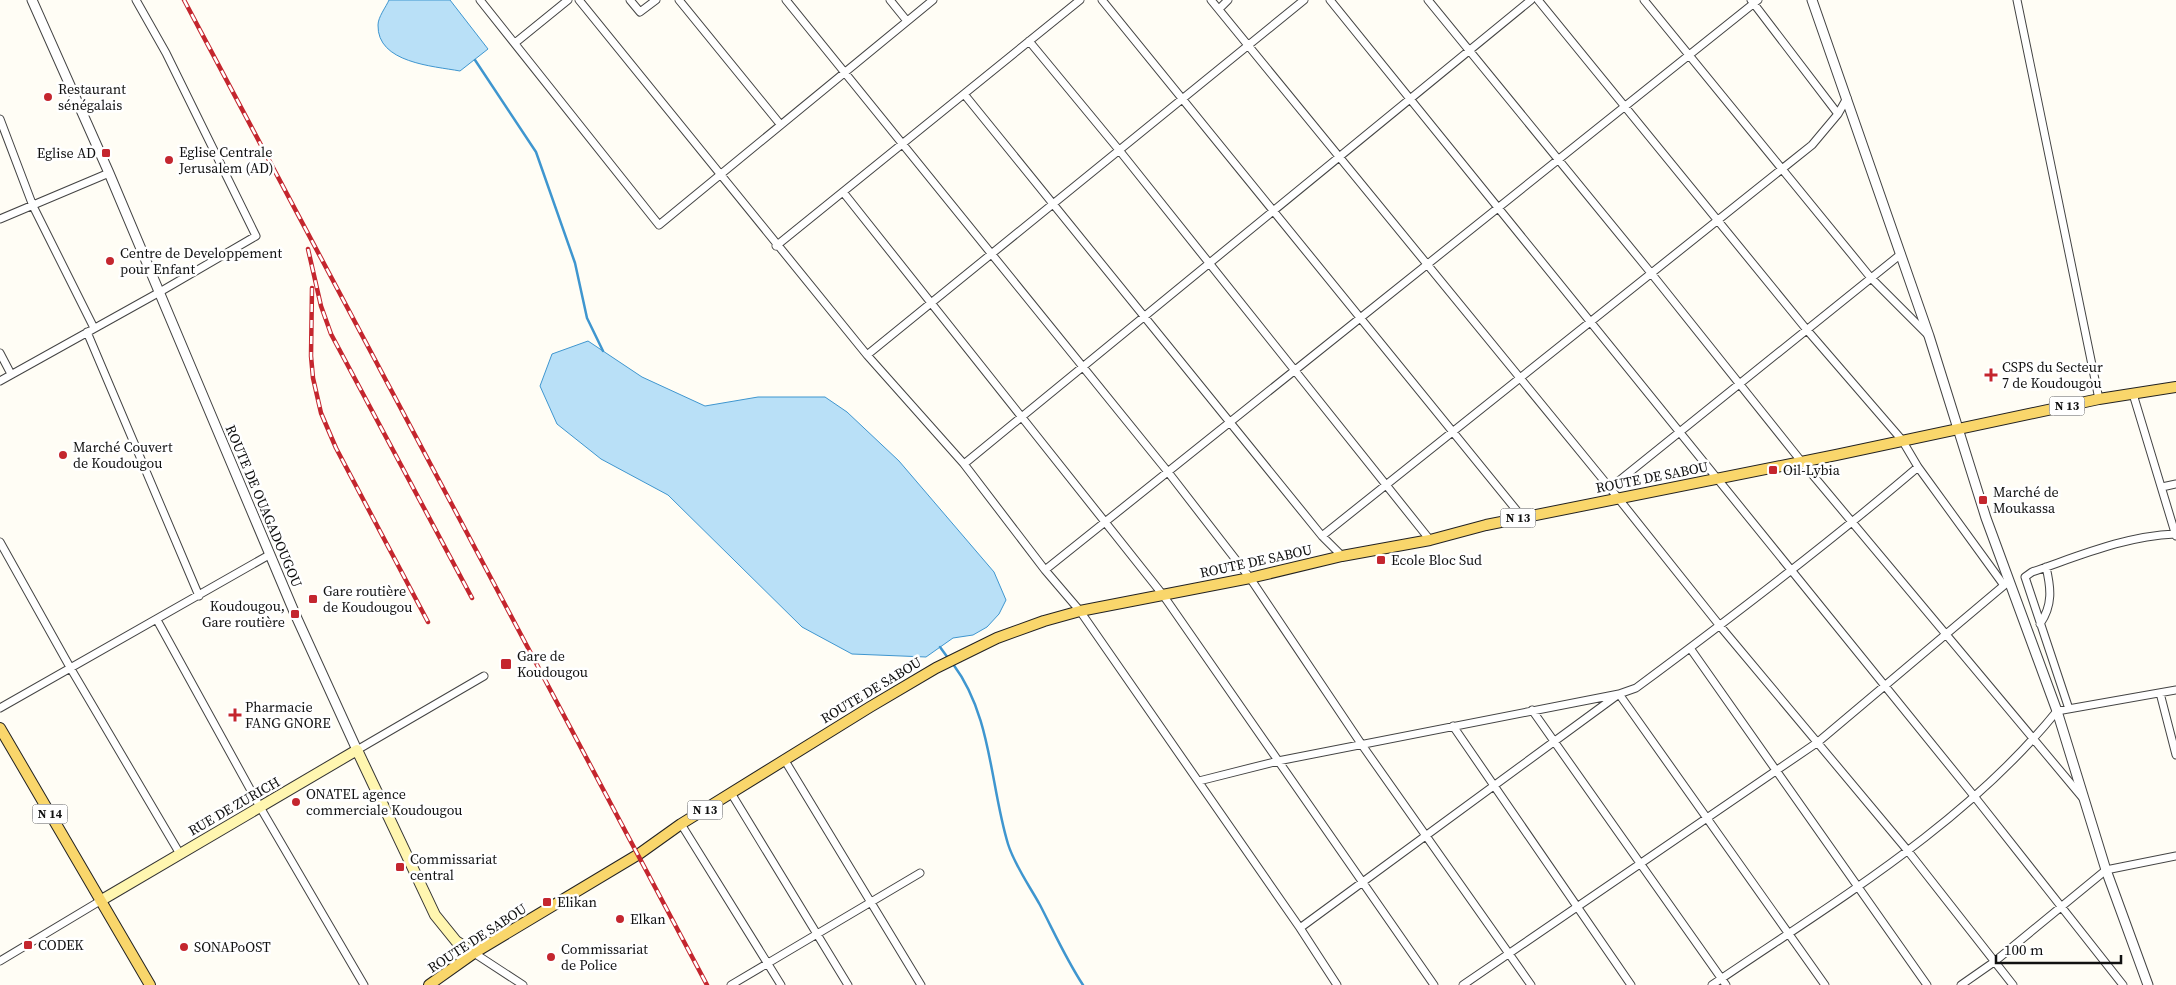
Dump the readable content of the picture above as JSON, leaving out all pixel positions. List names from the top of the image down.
{
  "streets": {
    "main road": [
      "N 13",
      "ROUTE DE SABOU",
      "ROUTE DE OUAGADOUGOU",
      "RUE DE ZURICH",
      "N 14"
    ]
  },
  "crossings": [
    ["ROUTE DE SABOU", "ROUTE DE OUAGADOUGOU"],
    ["ROUTE DE OUAGADOUGOU", "RUE DE ZURICH"],
    ["RUE DE ZURICH", "N 14"]
  ],
  "places": {
    "other": [
      "Restaurant sénégalais",
      "Eglise Centrale Jerusalem (AD)",
      "Centre de Developpement pour Enfant",
      "Marché Couvert de Koudougou",
      "ONATEL agence commerciale Koudougou",
      "Elkan",
      "SONAPoOST",
      "Commissariat de Police"
    ],
    "transit": [
      "Eglise AD",
      "Oil-Lybia",
      "Marché de Moukassa",
      "Ecole Bloc Sud",
      "Gare routière de Koudougou",
      "Koudougou, Gare routière",
      "Gare de Koudougou",
      "Commissariat central",
      "Elikan",
      "CODEK"
    ],
    "health": ["CSPS du Secteur 7 de Koudougou", "Pharmacie FANG GNORE"]
  },
  "scale_bar": "100 m"
}
